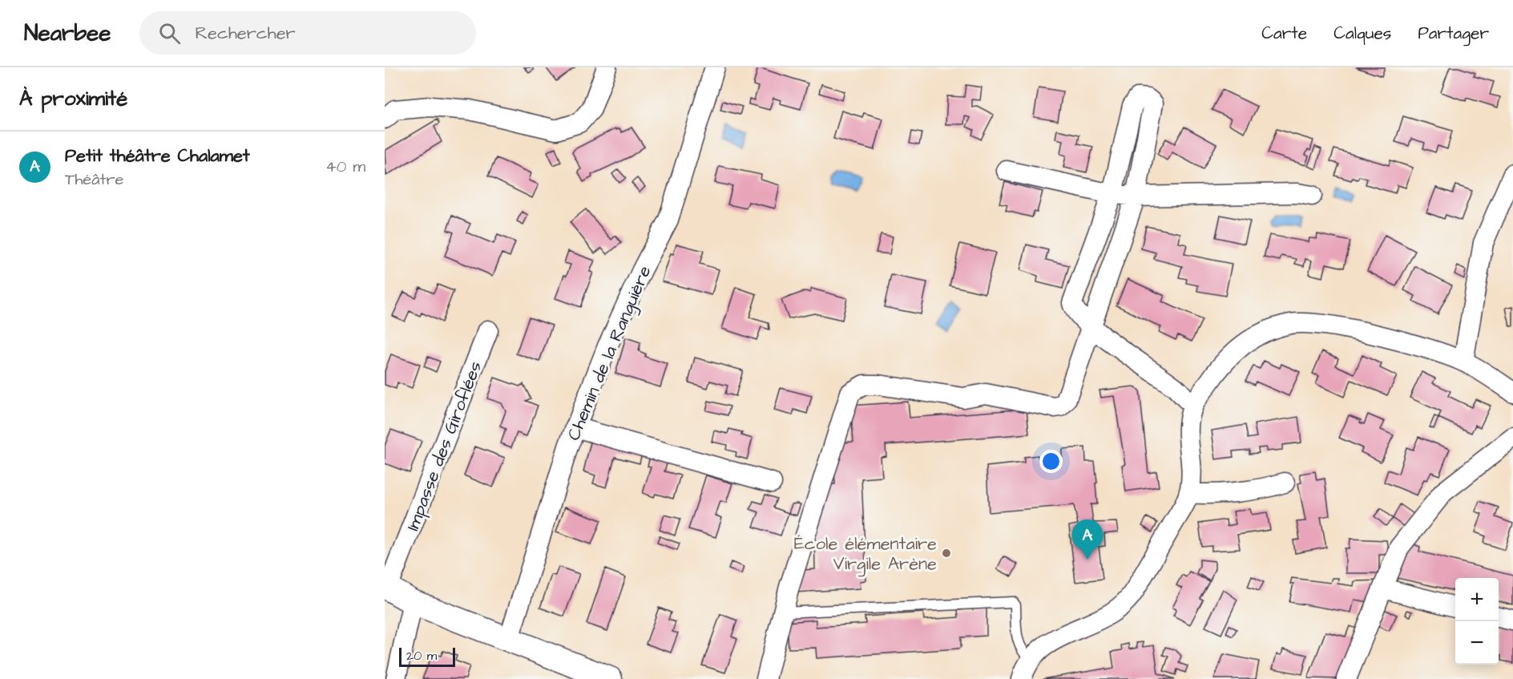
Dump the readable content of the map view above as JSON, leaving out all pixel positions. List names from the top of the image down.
{
  "streets": {
    "street": ["Chemin de la Ranguière", "Impasse des Giroflées"]
  },
  "places": ["École élémentaire Virgile Arène"],
  "scale_bar": "20 m",
  "page": {
    "header": "Nearbee",
    "search": "Rechercher",
    "nav": ["Carte", "Calques", "Partager"],
    "heading": "À proximité",
    "list": [
      {
        "mark": "A",
        "name": "Petit théâtre Chalamet",
        "note": "Théâtre",
        "value": "40 m"
      }
    ],
    "pins": "A",
    "map_buttons": ["+", "−"],
    "scale": "20 m"
  }
}
